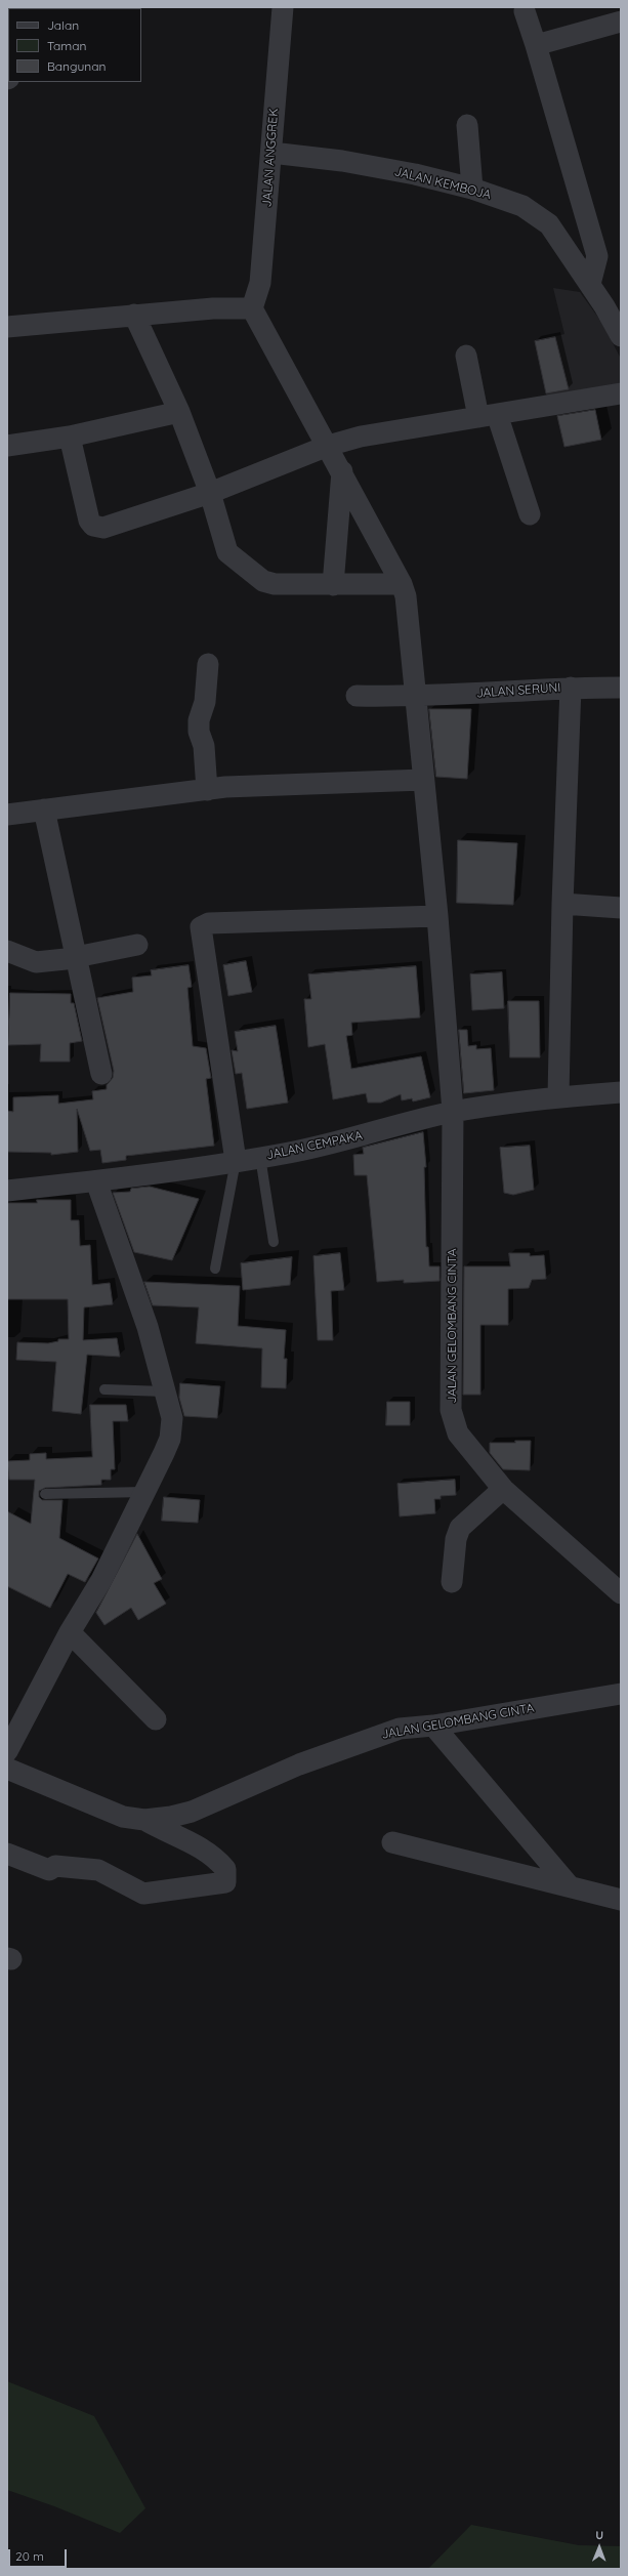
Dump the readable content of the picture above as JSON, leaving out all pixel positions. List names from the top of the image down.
{
  "streets": {
    "street": [
      "JALAN ANGGREK",
      "JALAN KEMBOJA",
      "JALAN SERUNI",
      "JALAN CEMPAKA",
      "JALAN GELOMBANG CINTA"
    ]
  },
  "crossings": [
    ["JALAN ANGGREK", "JALAN KEMBOJA"],
    ["JALAN ANGGREK", "JALAN GELOMBANG CINTA"],
    ["JALAN SERUNI", "JALAN GELOMBANG CINTA"],
    ["JALAN CEMPAKA", "JALAN GELOMBANG CINTA"]
  ],
  "legend": ["Jalan", "Taman", "Bangunan"],
  "scale_bar": "20 m",
  "north": "top"
}
